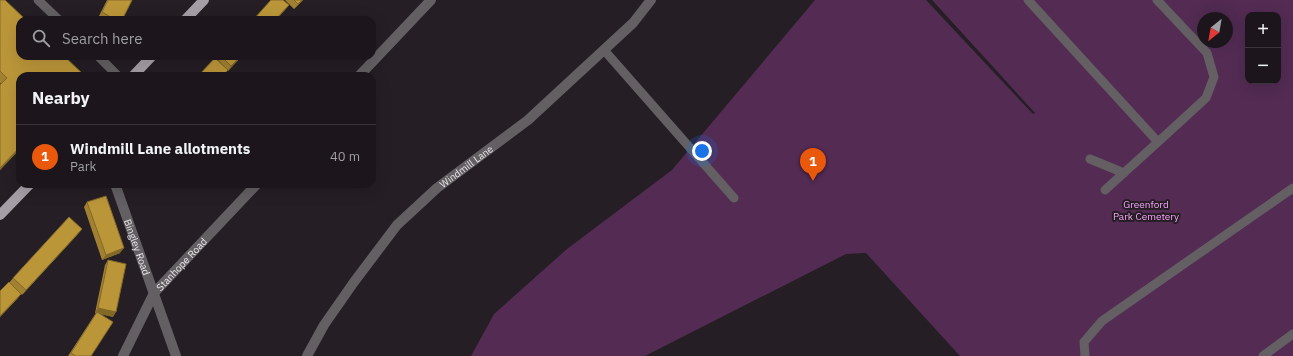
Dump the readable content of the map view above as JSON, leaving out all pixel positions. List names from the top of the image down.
{
  "streets": {
    "street": ["Windmill Lane", "Bingley Road", "Stanhope Road"]
  },
  "crossings": [
    ["Bingley Road", "Stanhope Road"]
  ],
  "parks": ["Greenford Park Cemetery"],
  "north": "bottom left",
  "page": {
    "map_buttons": ["+", "−"],
    "search": "Search here",
    "heading": "Nearby",
    "list": [
      {
        "mark": "1",
        "name": "Windmill Lane allotments",
        "note": "Park",
        "value": "40 m"
      }
    ],
    "pins": "1"
  }
}
